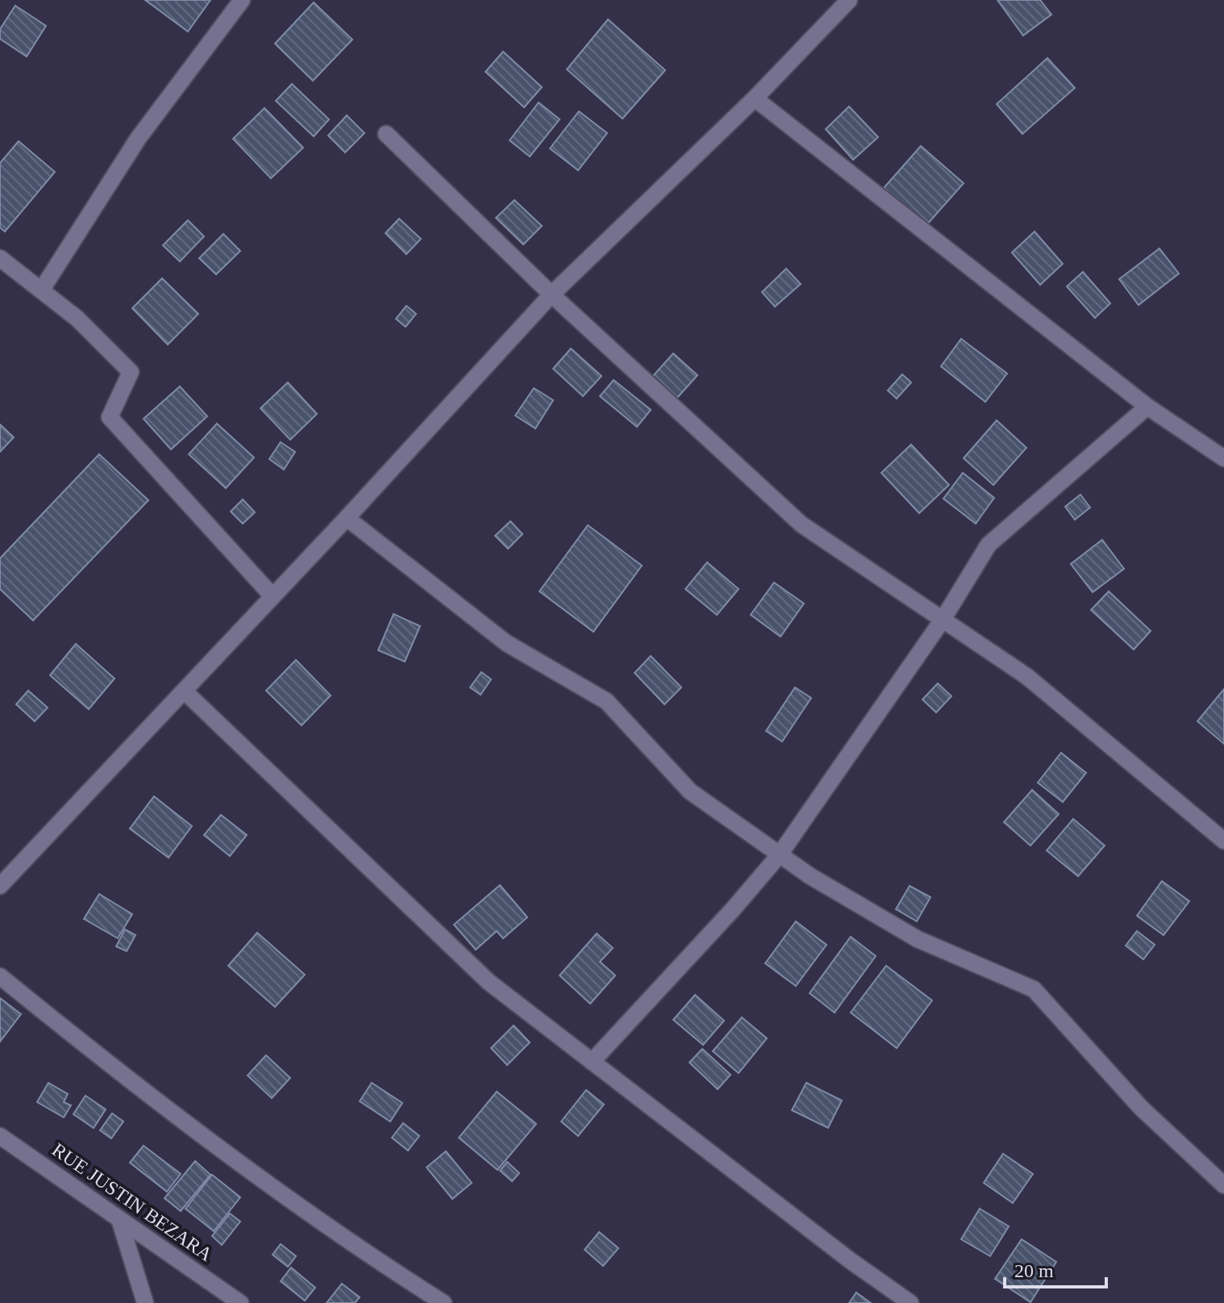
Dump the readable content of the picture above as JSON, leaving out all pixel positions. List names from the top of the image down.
{
  "streets": {
    "street": ["RUE JUSTIN BEZARA"]
  },
  "scale_bar": "20 m"
}
